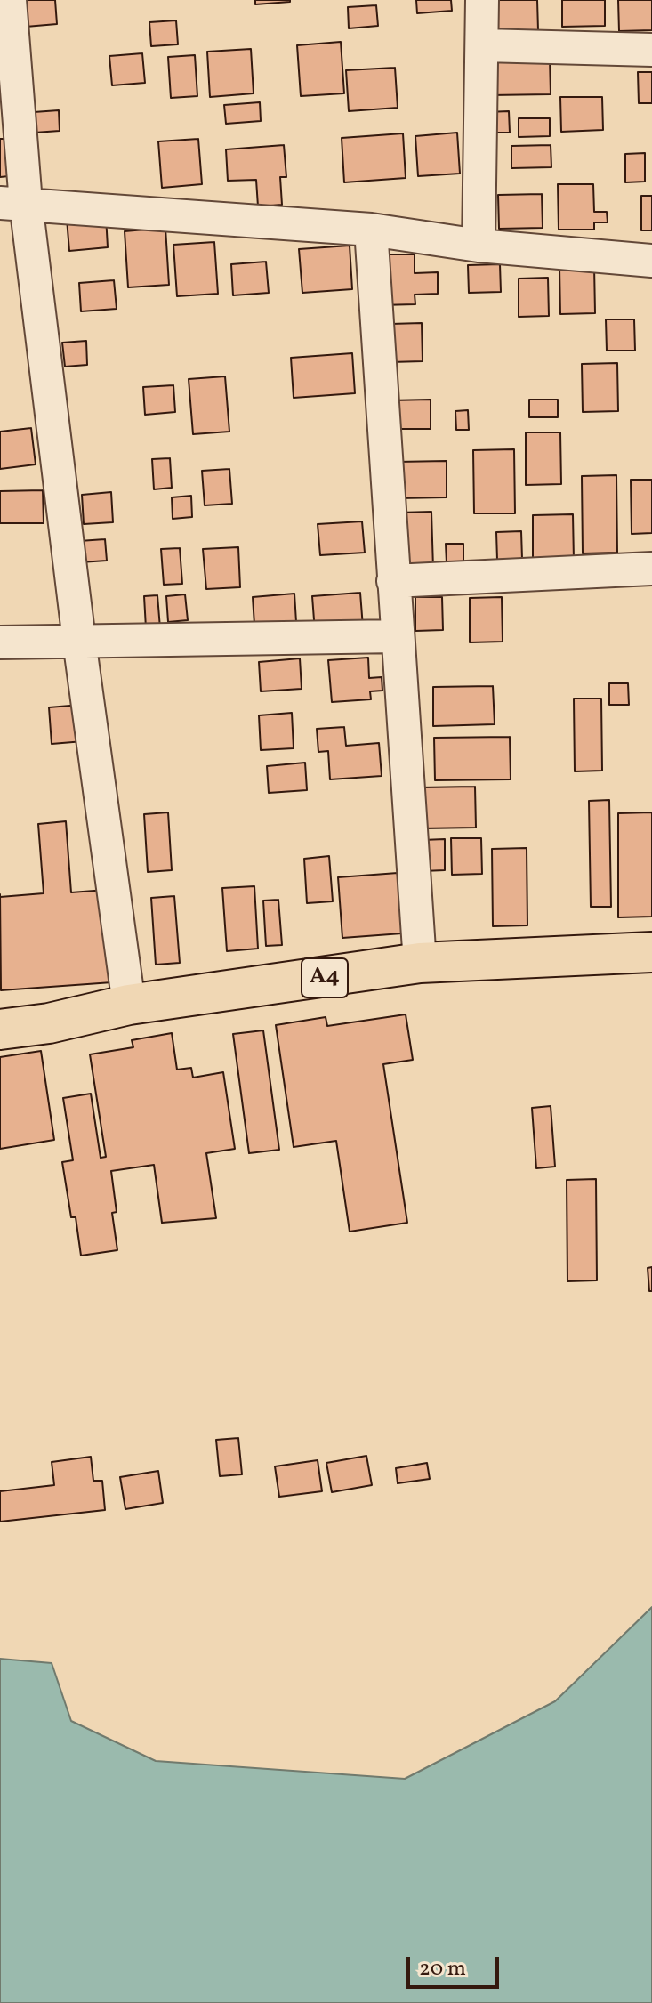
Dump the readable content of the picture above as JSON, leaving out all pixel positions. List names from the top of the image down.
{
  "streets": {
    "highway": ["A4"]
  },
  "scale_bar": "20 m"
}
